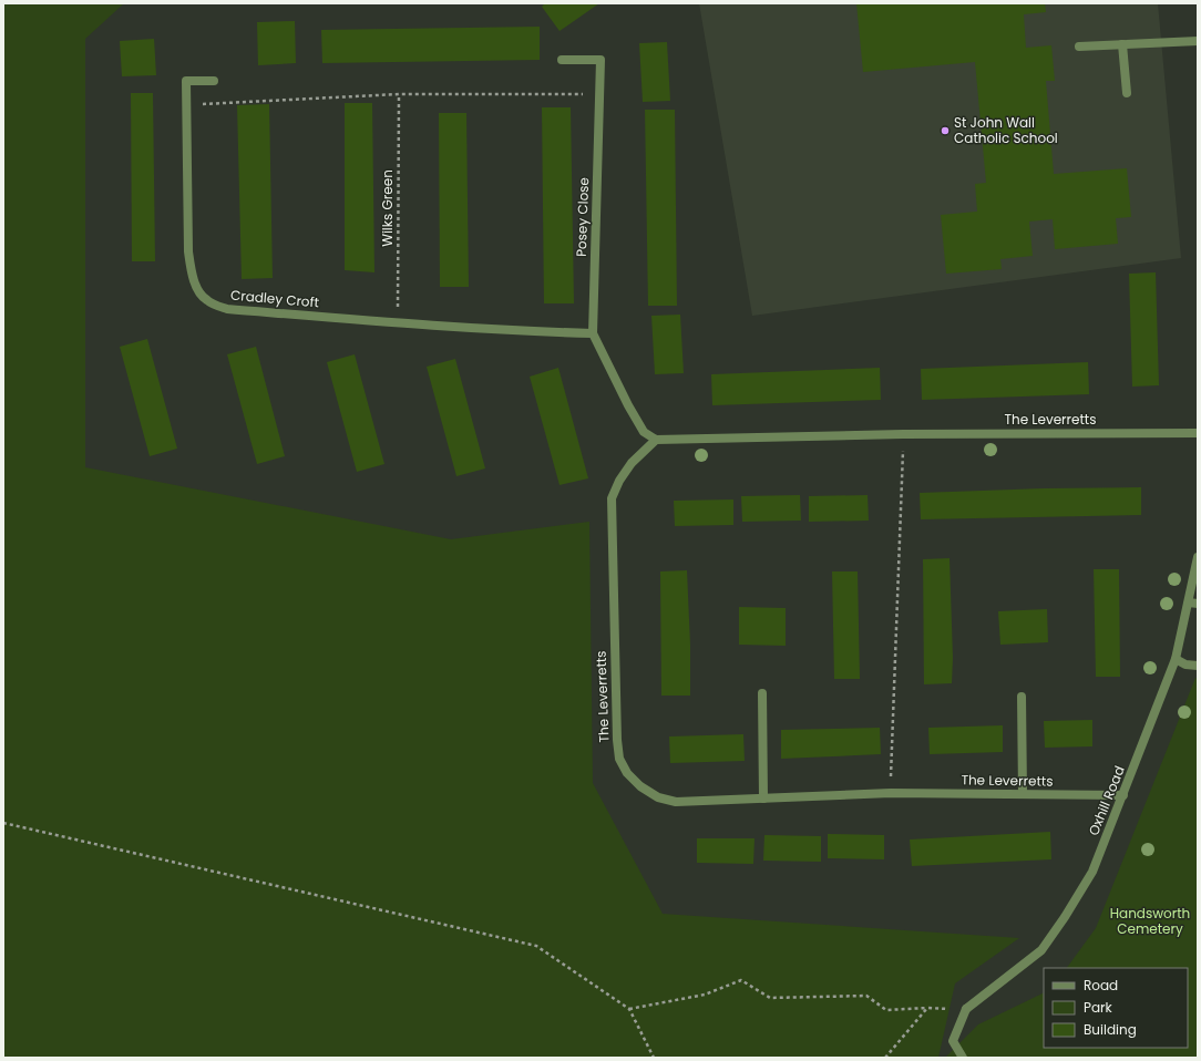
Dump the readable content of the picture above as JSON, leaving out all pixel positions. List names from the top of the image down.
{
  "streets": {
    "street": [
      "Posey Close",
      "Cradley Croft",
      "The Leverretts",
      "Oxhill Road"
    ],
    "path": ["Wilks Green"]
  },
  "crossings": [
    ["Wilks Green", "Cradley Croft"],
    ["Posey Close", "Cradley Croft"],
    ["Posey Close", "The Leverretts"],
    ["The Leverretts", "Oxhill Road"]
  ],
  "parks": ["Handsworth Cemetery"],
  "places": ["St John Wall Catholic School"],
  "legend": ["Road", "Park", "Building"]
}
